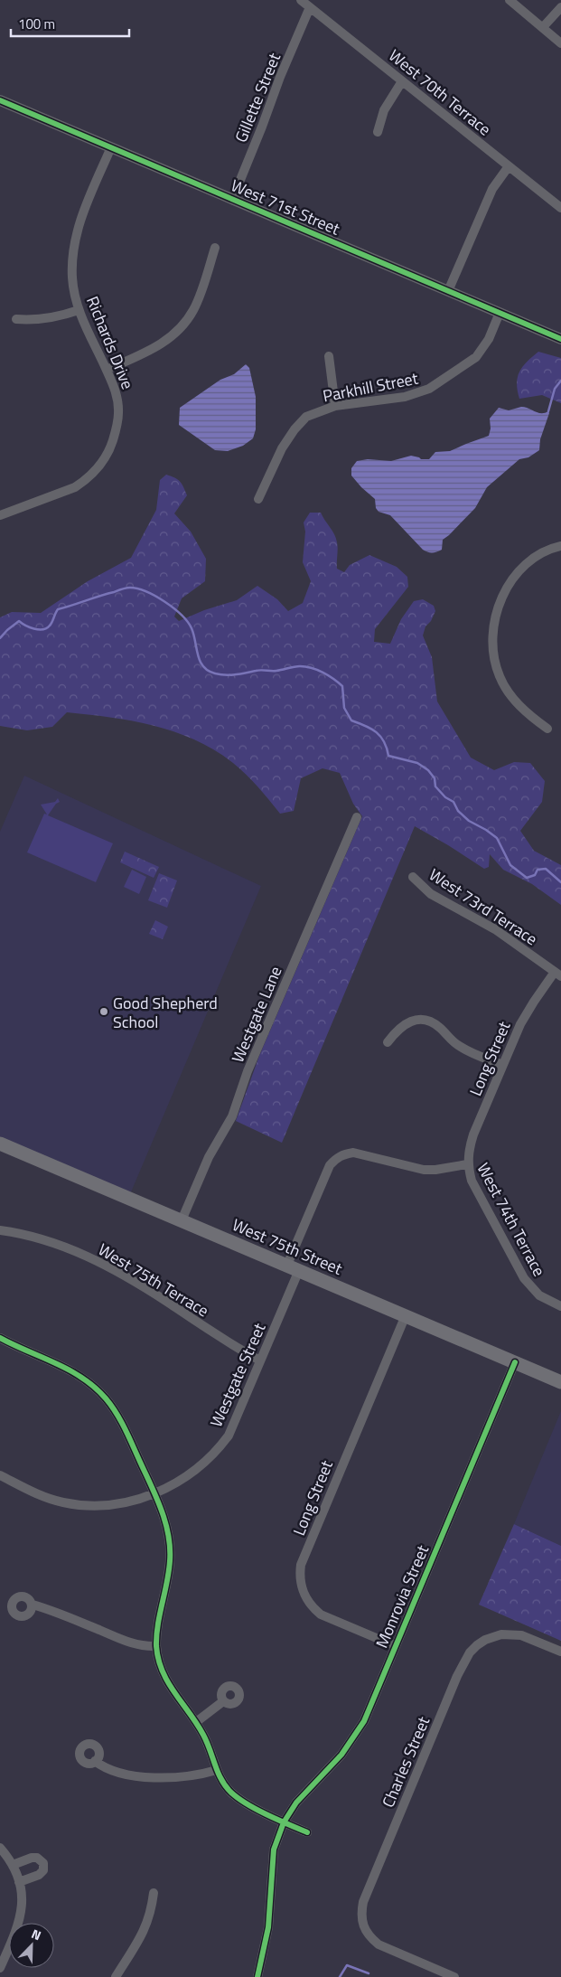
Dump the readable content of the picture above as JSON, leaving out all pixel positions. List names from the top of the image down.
{
  "streets": {
    "main road": ["West 75th Street"],
    "street": [
      "West 70th Terrace",
      "Gillette Street",
      "West 71st Street",
      "Richards Drive",
      "Parkhill Street",
      "West 73rd Terrace",
      "Westgate Lane",
      "Long Street",
      "West 74th Terrace",
      "West 75th Terrace",
      "Westgate Street",
      "Monrovia Street",
      "Charles Street"
    ]
  },
  "crossings": [
    ["West 70th Terrace", "Gillette Street"],
    ["Gillette Street", "West 71st Street"],
    ["West 71st Street", "Richards Drive"],
    ["West 71st Street", "Parkhill Street"],
    ["West 73rd Terrace", "Long Street"],
    ["Westgate Lane", "West 75th Street"],
    ["Long Street", "West 74th Terrace"],
    ["Long Street", "West 75th Street"],
    ["Long Street", "Monrovia Street"],
    ["West 74th Terrace", "West 75th Street"],
    ["West 74th Terrace", "Westgate Street"],
    ["West 75th Street", "Westgate Street"],
    ["West 75th Street", "Monrovia Street"],
    ["West 75th Terrace", "Westgate Street"]
  ],
  "places": ["Good Shepherd School"],
  "scale_bar": "100 m",
  "north": "top right"
}
